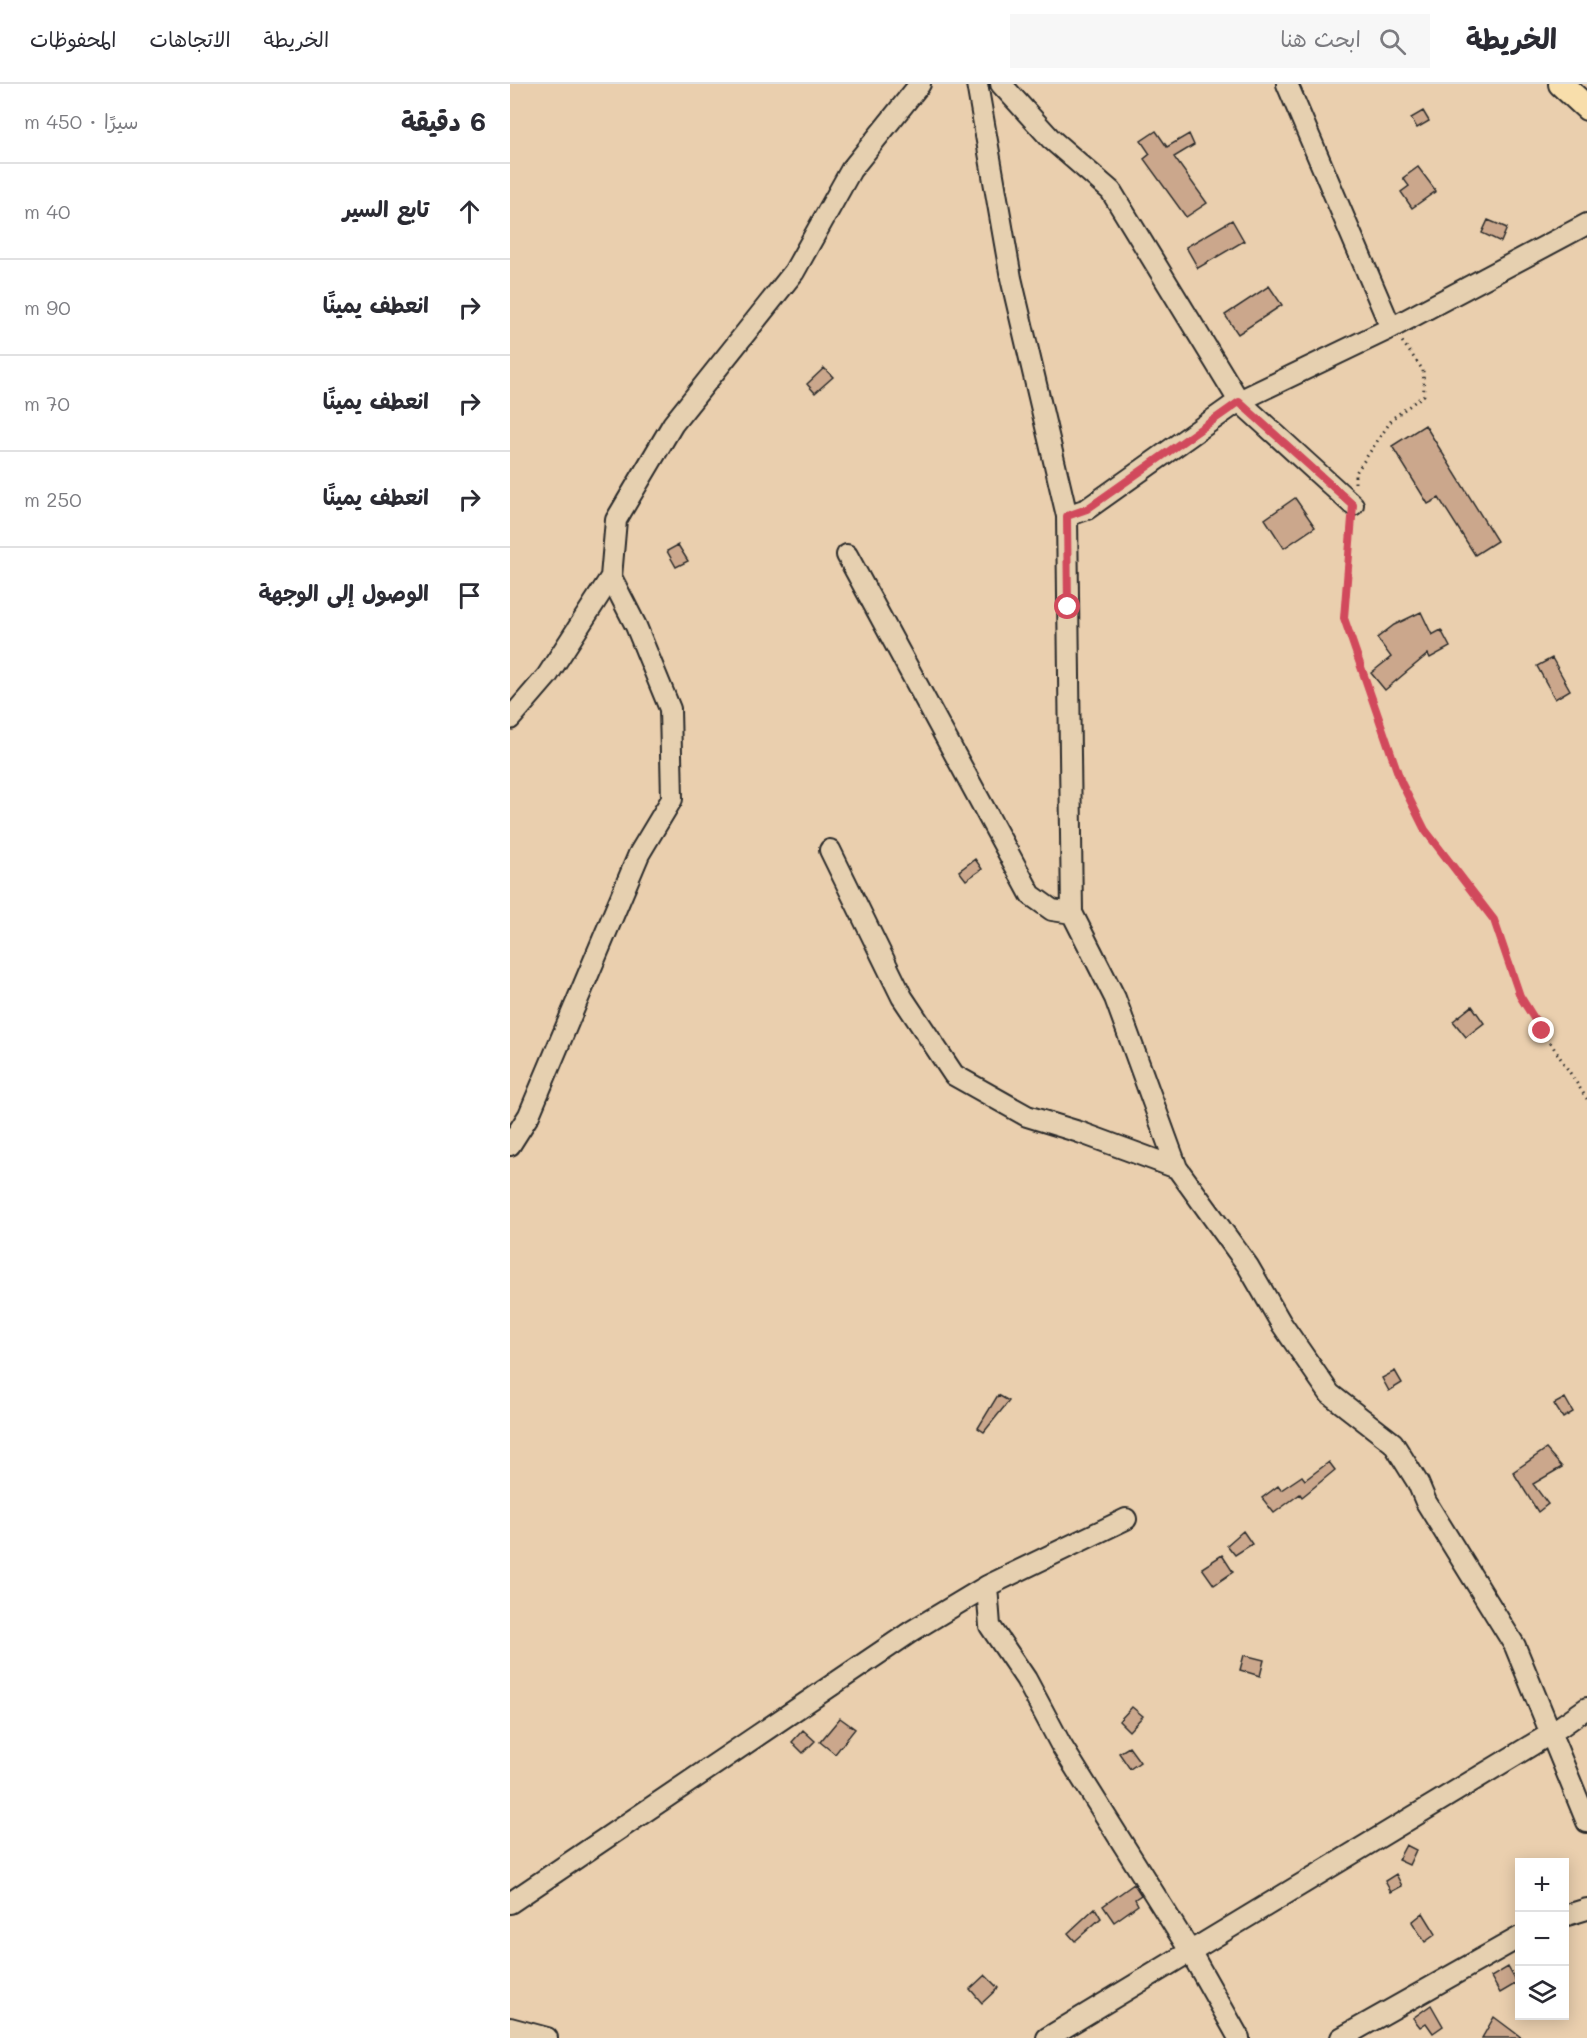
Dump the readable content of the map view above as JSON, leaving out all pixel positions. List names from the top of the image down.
{
  "page": {
    "header": "الخريطة",
    "search": "ابحث هنا",
    "nav": ["الخريطة", "الاتجاهات", "المحفوظات"],
    "heading": ["6 دقيقة", "سيرًا · 450 m"],
    "list": [
      ["تابع السير", "40 m"],
      ["انعطف يمينًا", "90 m"],
      ["انعطف يمينًا", "70 m"],
      ["انعطف يمينًا", "250 m"],
      "الوصول إلى الوجهة"
    ],
    "map_buttons": ["+", "−"]
  }
}
